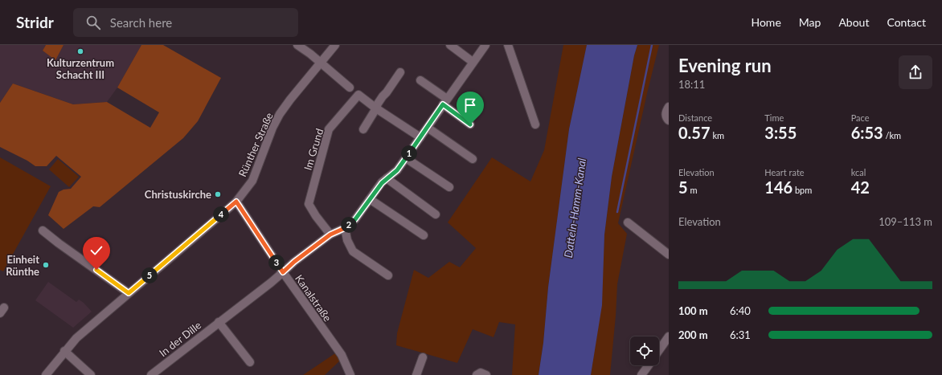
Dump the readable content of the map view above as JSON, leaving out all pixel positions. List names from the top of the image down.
{
  "streets": {
    "street": [
      "Rünther Straße",
      "Im Grund",
      "Kanalstraße",
      "In der Dille"
    ]
  },
  "crossings": [
    ["Rünther Straße", "Kanalstraße"],
    ["Im Grund", "In der Dille"],
    ["Kanalstraße", "In der Dille"]
  ],
  "water": ["Datteln-Hamm-Kanal"],
  "places": ["Kulturzentrum Schacht III", "Christuskirche", "Einheit Rünthe"],
  "page": {
    "header": "Stridr",
    "search": "Search here",
    "nav": [
      "Home",
      "Map",
      "About",
      "Contact"
    ],
    "heading": ["Evening run", "18:11"],
    "stats": [
      ["Distance", "0.57 km"],
      ["Time", "3:55"],
      ["Pace", "6:53 /km"],
      ["Elevation", "5 m"],
      ["Heart rate", "146 bpm"],
      ["kcal", "42"]
    ],
    "pins": [
      "1",
      "4",
      "2",
      "3",
      "5"
    ],
    "chart": ["Elevation", "109–113 m"],
    "list": [
      {
        "name": "100 m",
        "note": "6:40"
      },
      {
        "name": "200 m",
        "note": "6:31"
      }
    ]
  }
}
